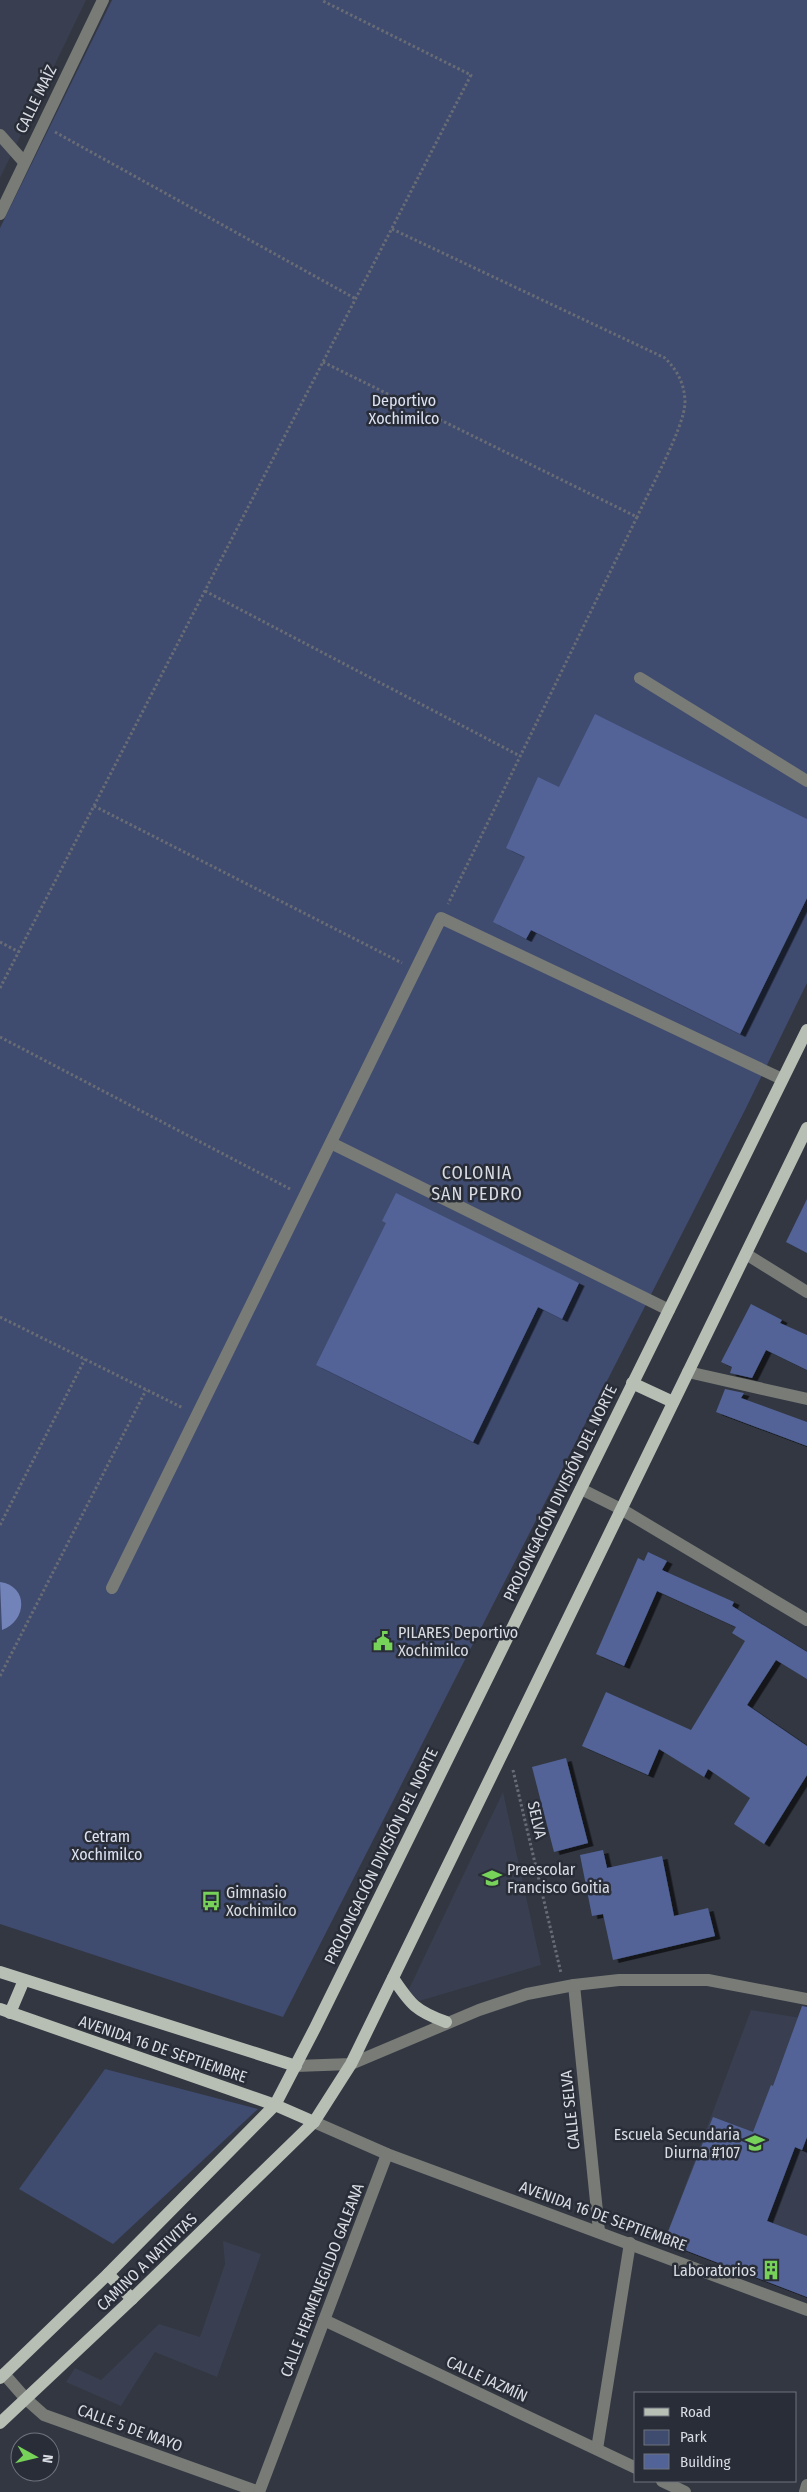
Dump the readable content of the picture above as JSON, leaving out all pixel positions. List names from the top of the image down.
{
  "streets": {
    "main road": ["PROLONGACIÓN DIVISIÓN DEL NORTE", "AVENIDA 16 DE SEPTIEMBRE", "CAMINO A NATIVITAS"],
    "street": [
      "CALLE MAÍZ",
      "CALLE SELVA",
      "CALLE HERMENEGILDO GALEANA",
      "CALLE JAZMÍN",
      "CALLE 5 DE MAYO"
    ],
    "path": ["SELVA"]
  },
  "crossings": [
    ["PROLONGACIÓN DIVISIÓN DEL NORTE", "AVENIDA 16 DE SEPTIEMBRE"],
    ["PROLONGACIÓN DIVISIÓN DEL NORTE", "CAMINO A NATIVITAS"],
    ["SELVA", "CALLE SELVA"],
    ["AVENIDA 16 DE SEPTIEMBRE", "CALLE SELVA"],
    ["AVENIDA 16 DE SEPTIEMBRE", "CAMINO A NATIVITAS"],
    ["AVENIDA 16 DE SEPTIEMBRE", "CALLE HERMENEGILDO GALEANA"],
    ["CAMINO A NATIVITAS", "CALLE 5 DE MAYO"],
    ["CALLE HERMENEGILDO GALEANA", "CALLE JAZMÍN"],
    ["CALLE HERMENEGILDO GALEANA", "CALLE 5 DE MAYO"]
  ],
  "districts": ["COLONIA SAN PEDRO"],
  "parks": ["Deportivo Xochimilco", "Cetram Xochimilco"],
  "places": {
    "public building": ["PILARES Deportivo Xochimilco"],
    "school or university": ["Preescolar Francisco Goitia", "Escuela Secundaria Diurna #107"],
    "bus stop": ["Gimnasio Xochimilco"],
    "building": ["Laboratorios"]
  },
  "legend": ["Road", "Park", "Building"],
  "north": "right"
}
